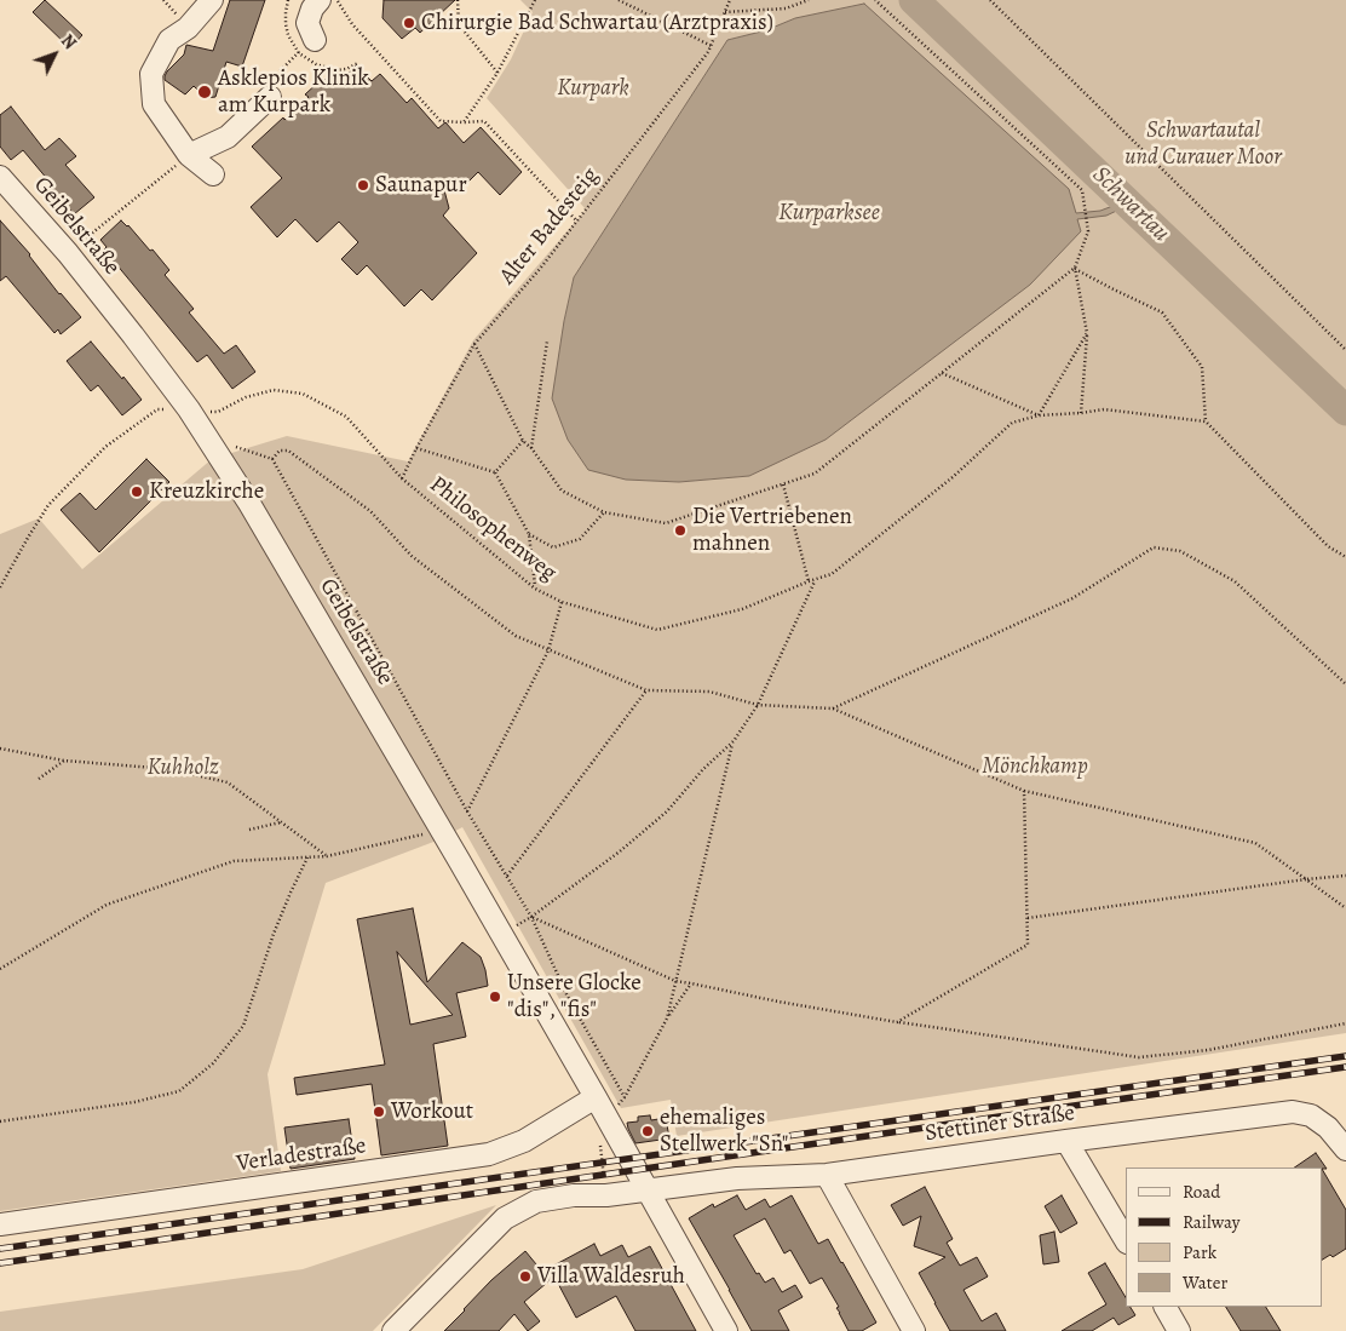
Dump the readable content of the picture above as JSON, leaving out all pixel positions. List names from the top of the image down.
{
  "streets": {
    "street": ["Geibelstraße", "Stettiner Straße", "Verladestraße"],
    "path": ["Alter Badesteig", "Philosophenweg"]
  },
  "crossings": [
    ["Geibelstraße", "Philosophenweg"],
    ["Geibelstraße", "Stettiner Straße"],
    ["Geibelstraße", "Verladestraße"],
    ["Alter Badesteig", "Philosophenweg"]
  ],
  "water": ["Schwartau", "Kurparksee"],
  "parks": [
    "Kurpark",
    "Schwartautal und Curauer Moor",
    "Mönchkamp",
    "Kuhholz"
  ],
  "places": [
    "Chirurgie Bad Schwartau (Arztpraxis)",
    "Asklepios Klinik am Kurpark",
    "Saunapur",
    "Kreuzkirche",
    "Die Vertriebenen mahnen",
    "Unsere Glocke \"dis\", \"fis\"",
    "Workout",
    "ehemaliges Stellwerk \"Sn\"",
    "Villa Waldesruh"
  ],
  "legend": [
    "Road",
    "Railway",
    "Park",
    "Water"
  ],
  "north": "top right"
}
